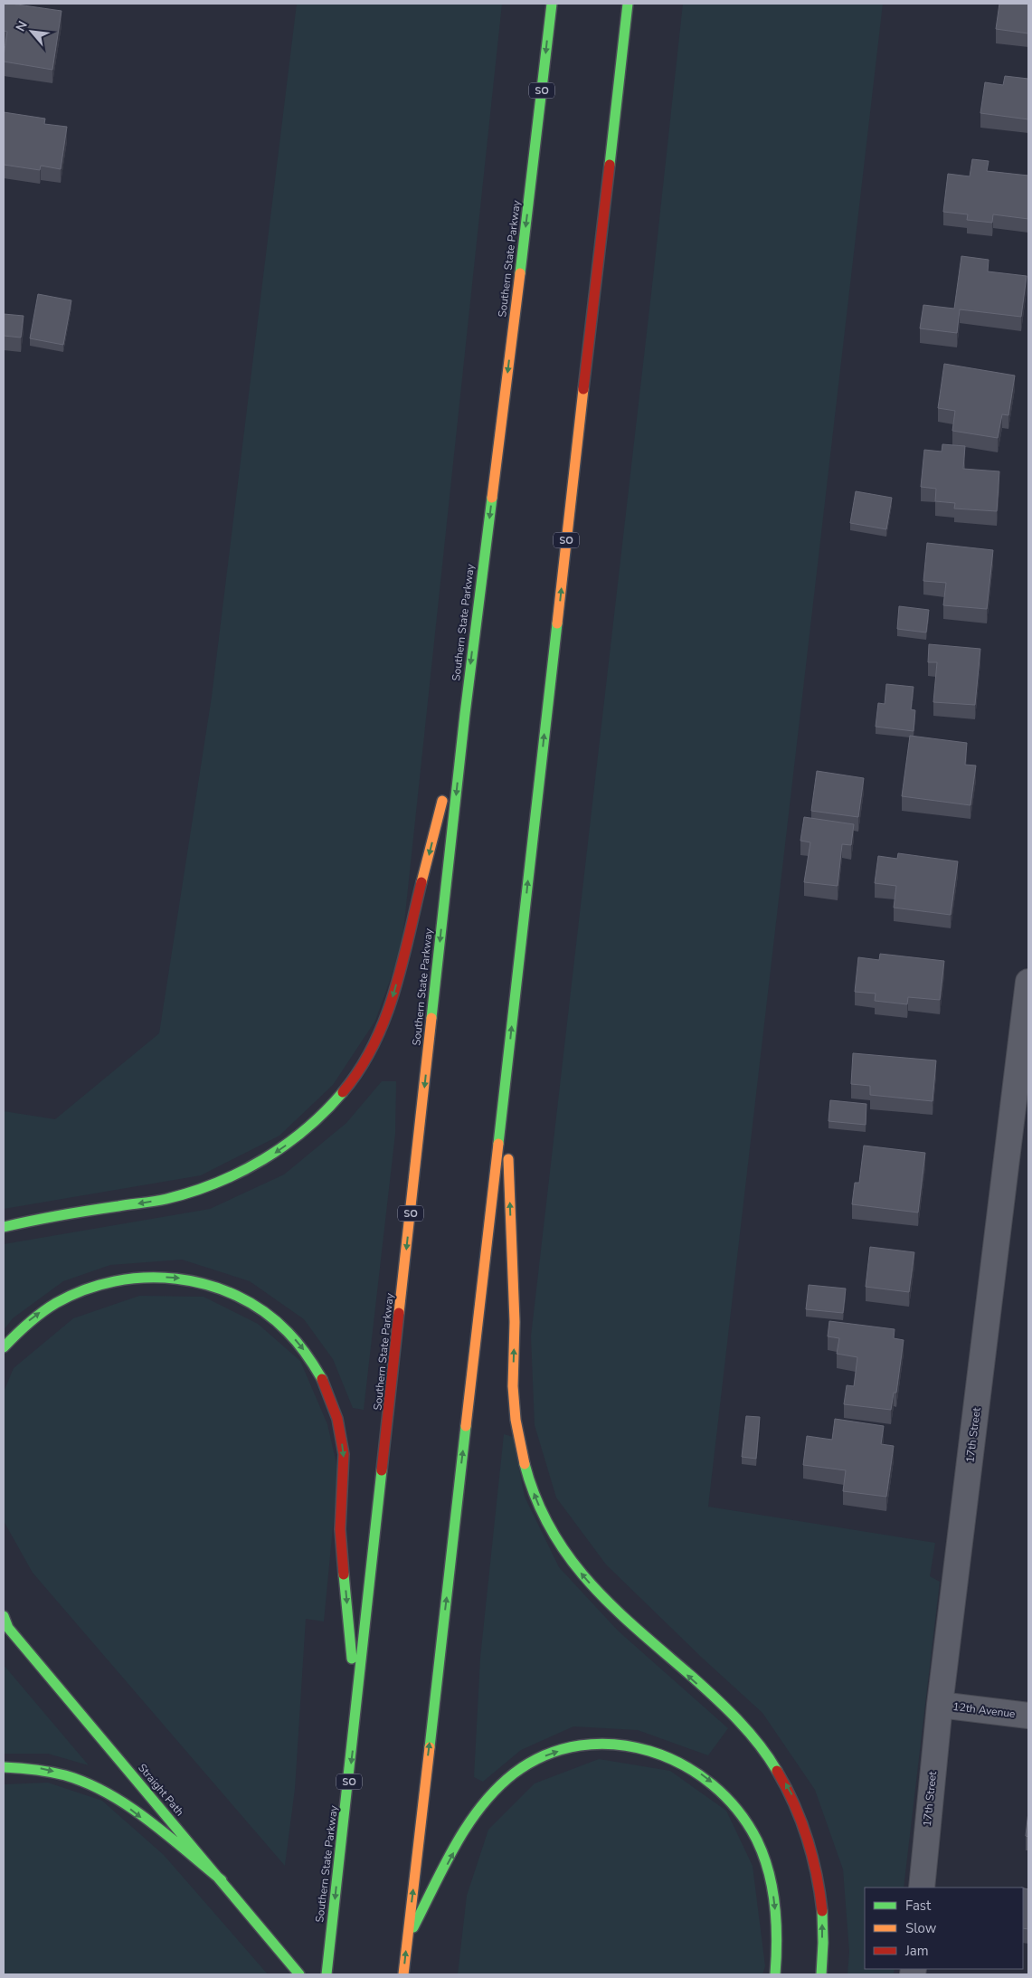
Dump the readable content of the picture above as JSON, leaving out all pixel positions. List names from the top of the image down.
{
  "streets": {
    "main road": ["SO", "Southern State Parkway", "Straight Path"],
    "street": ["17th Street", "12th Avenue"]
  },
  "crossings": [
    ["17th Street", "12th Avenue"]
  ],
  "legend": ["Fast", "Slow", "Jam"],
  "north": "top left"
}
